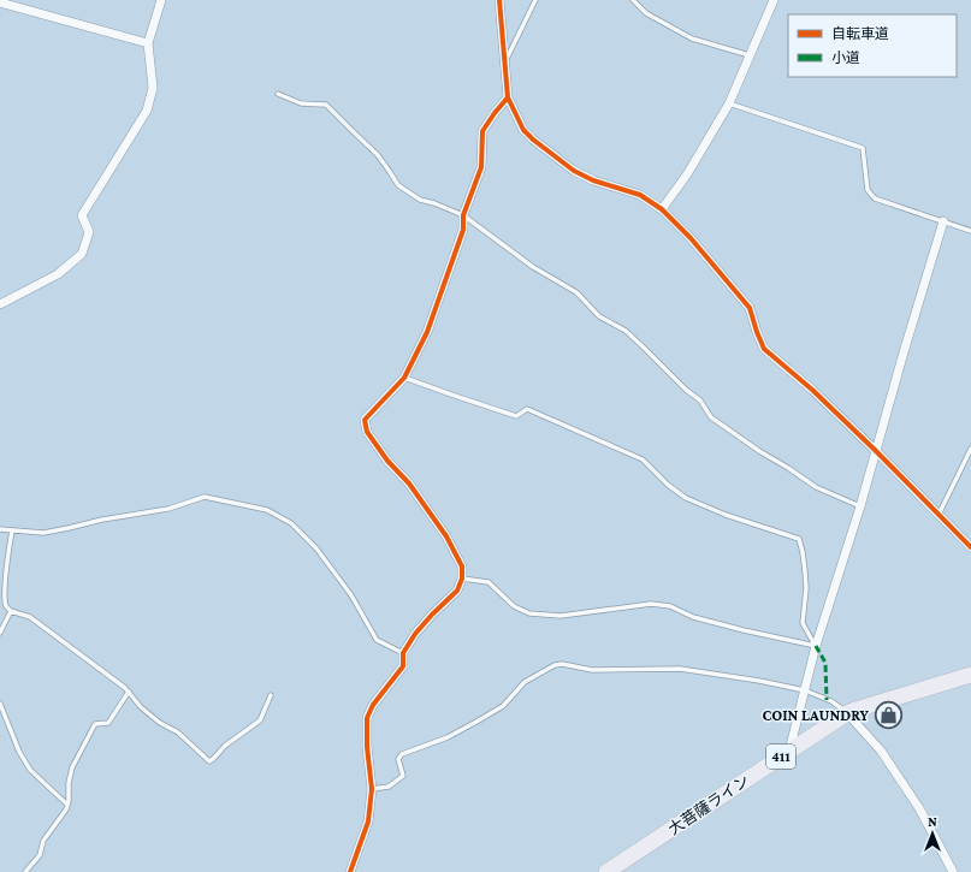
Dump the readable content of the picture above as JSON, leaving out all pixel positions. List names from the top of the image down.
{
  "streets": {
    "highway": ["411", "大菩薩ライン"]
  },
  "places": {
    "shop": ["COIN LAUNDRY"]
  },
  "legend": ["自転車道", "小道"],
  "north": "top"
}
